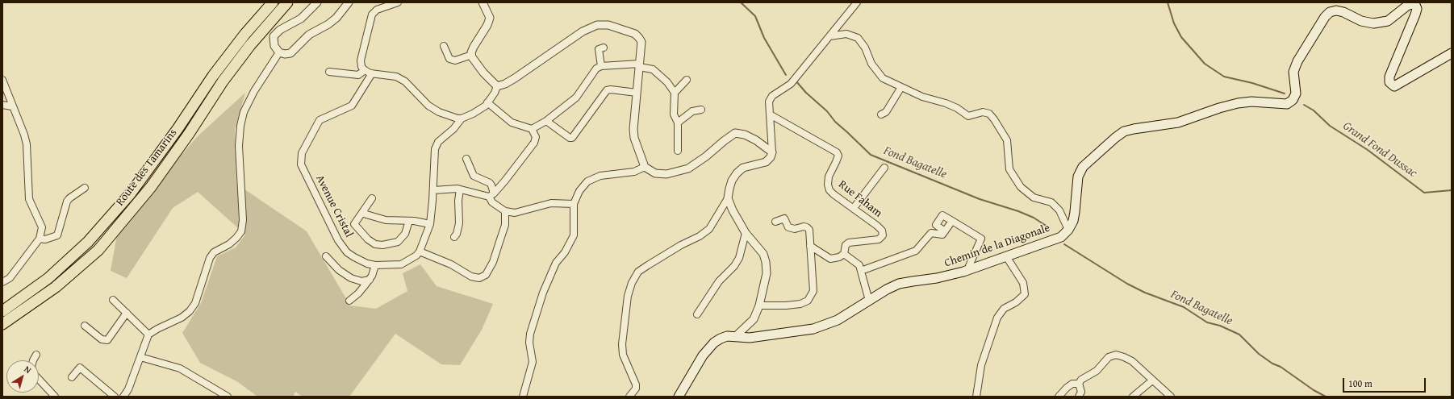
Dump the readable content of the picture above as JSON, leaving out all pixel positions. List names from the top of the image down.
{
  "streets": {
    "highway": ["Route des Tamarins"],
    "main road": ["Chemin de la Diagonale"],
    "street": ["Rue Faham", "Avenue Cristal"]
  },
  "water": ["Grand Fond Dussac", "Fond Bagatelle"],
  "scale_bar": "100 m",
  "north": "top right"
}
